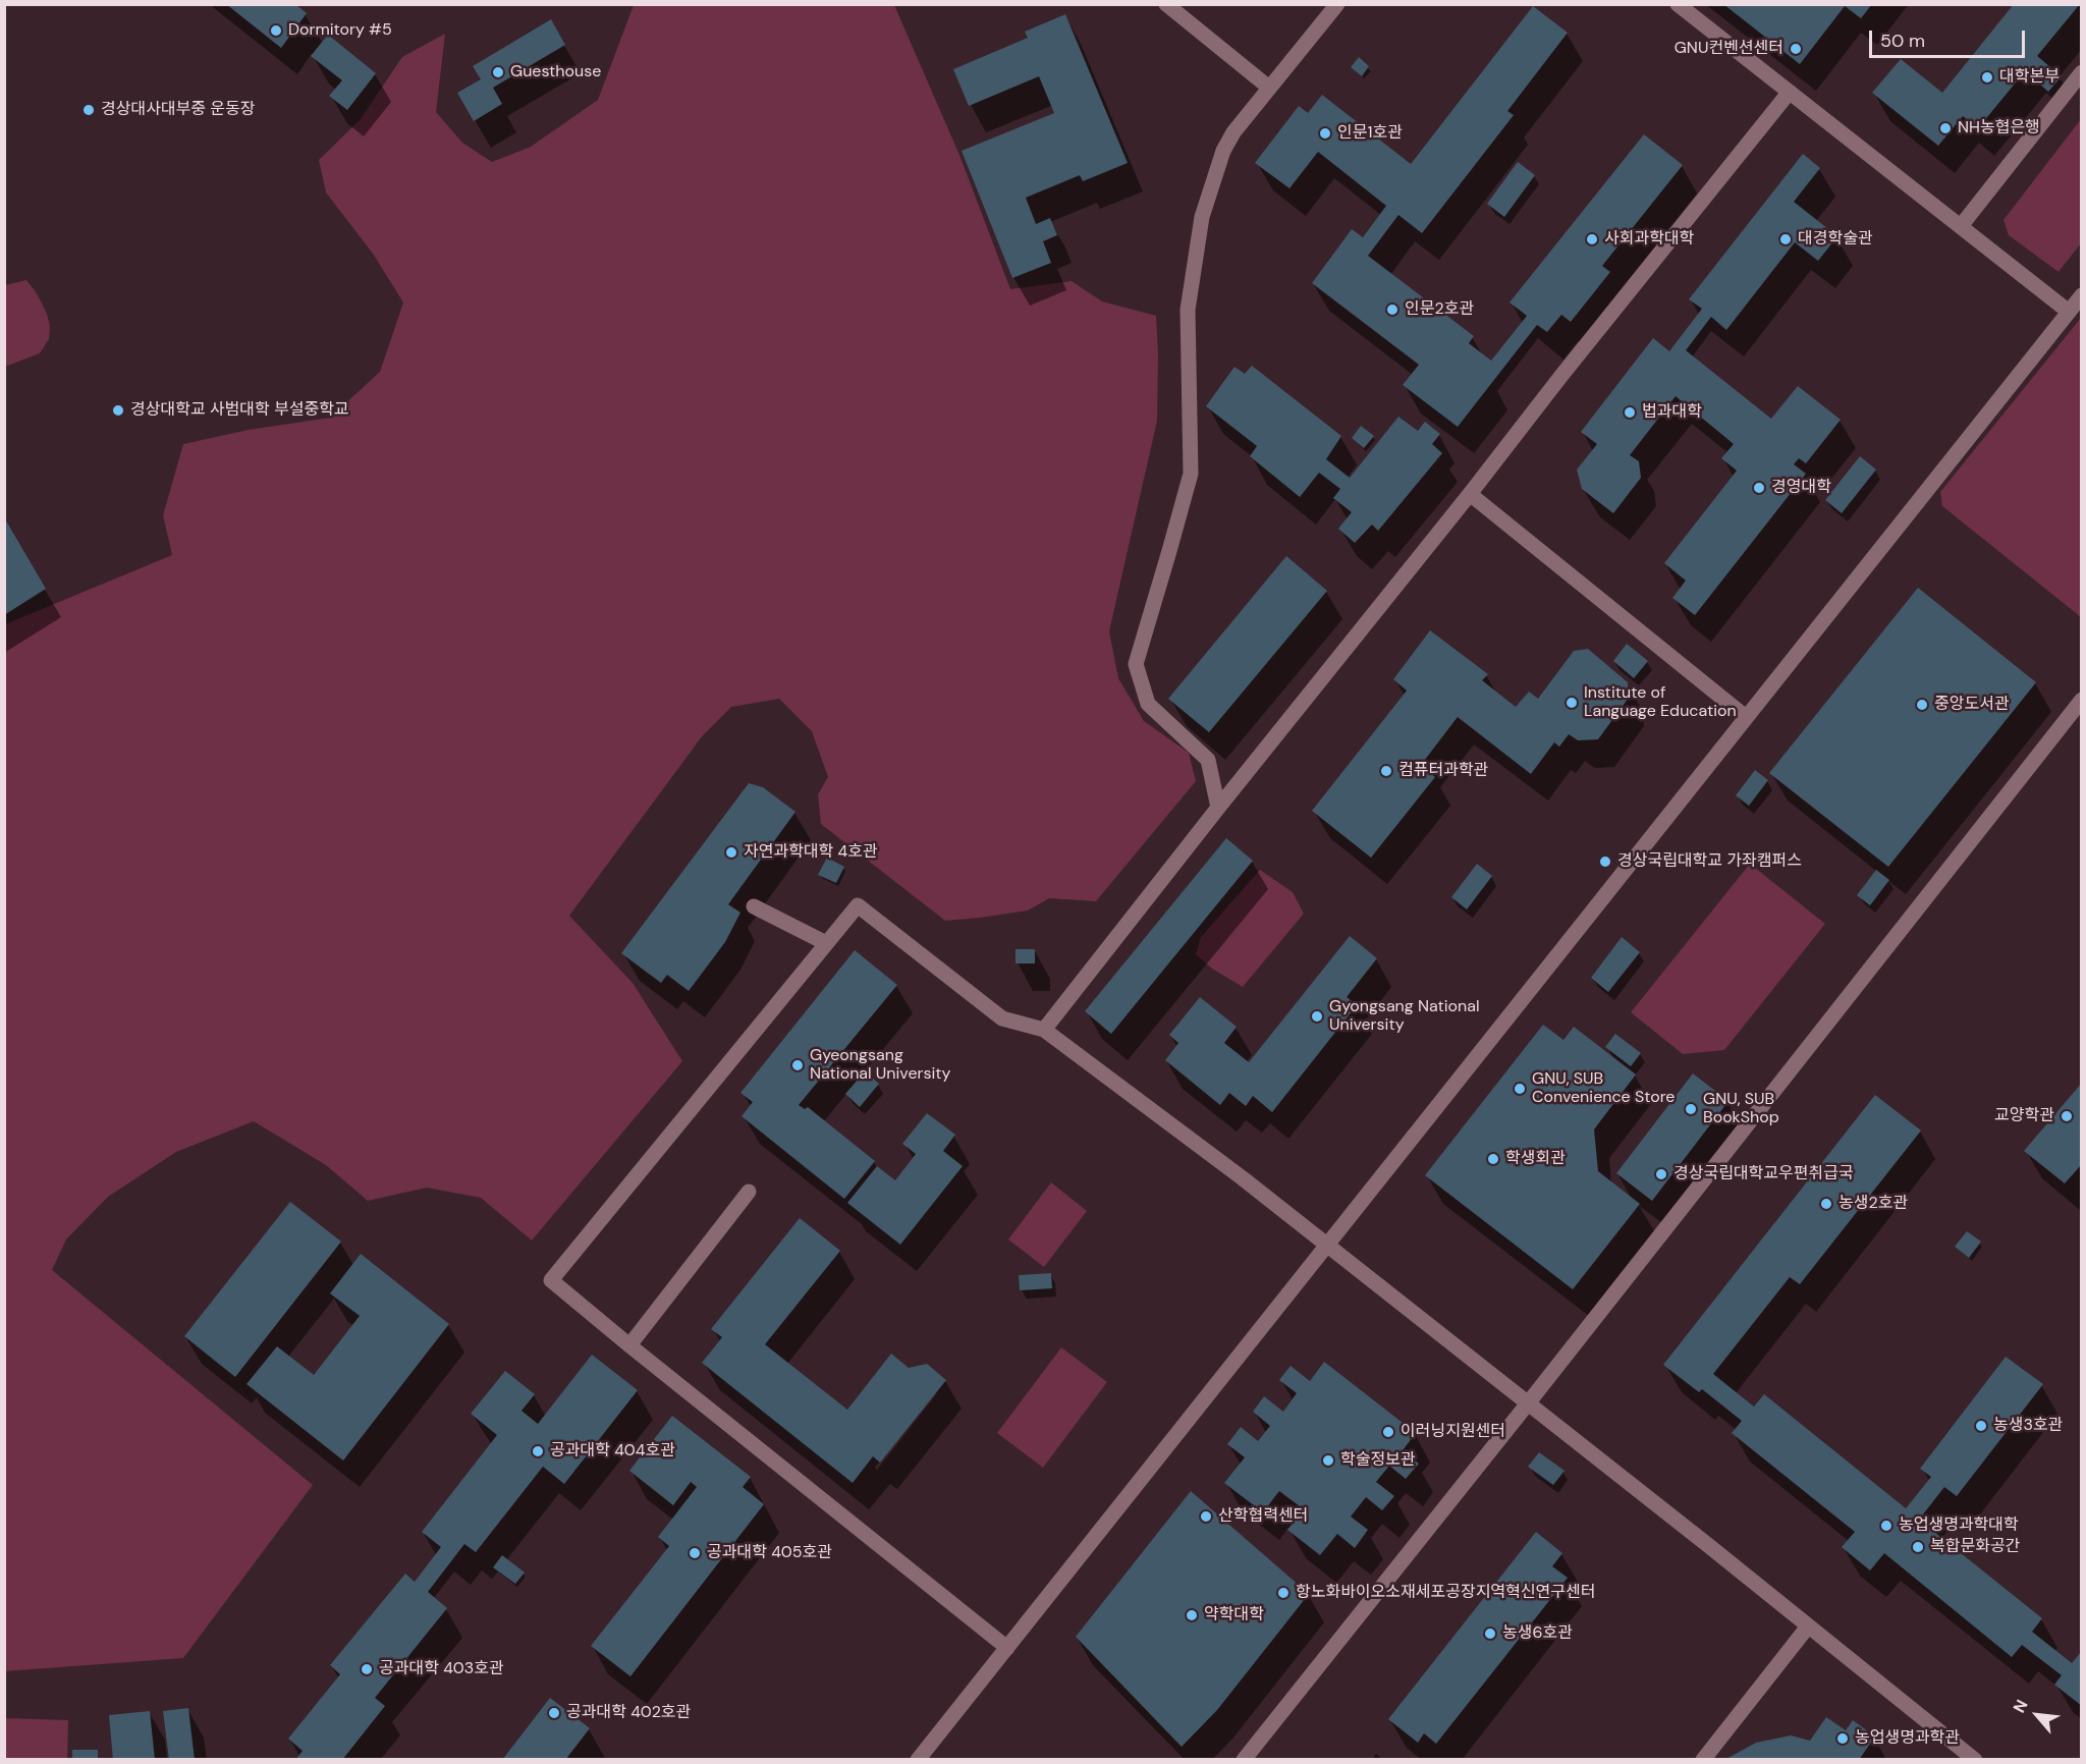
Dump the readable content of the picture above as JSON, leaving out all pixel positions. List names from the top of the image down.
{
  "places": [
    "Dormitory #5",
    "GNU컨벤션센터",
    "Guesthouse",
    "대학본부",
    "경상대사대부중 운동장",
    "NH농협은행",
    "인문1호관",
    "사회과학대학",
    "대경학술관",
    "인문2호관",
    "경상대학교 사범대학 부설중학교",
    "법과대학",
    "경영대학",
    "Institute of Language Education",
    "중앙도서관",
    "컴퓨터과학관",
    "자연과학대학 4호관",
    "경상국립대학교 가좌캠퍼스",
    "Gyongsang National University",
    "Gyeongsang National University",
    "GNU, SUB Convenience Store",
    "GNU, SUB BookShop",
    "교양학관",
    "학생회관",
    "경상국립대학교우편취급국",
    "농생2호관",
    "농생3호관",
    "이러닝지원센터",
    "공과대학 404호관",
    "학술정보관",
    "산학협력센터",
    "농업생명과학대학",
    "복합문화공간",
    "공과대학 405호관",
    "항노화바이오소재세포공장지역혁신연구센터",
    "약학대학",
    "농생6호관",
    "공과대학 403호관",
    "공과대학 402호관",
    "농업생명과학관"
  ],
  "scale_bar": "50 m",
  "north": "top left"
}
